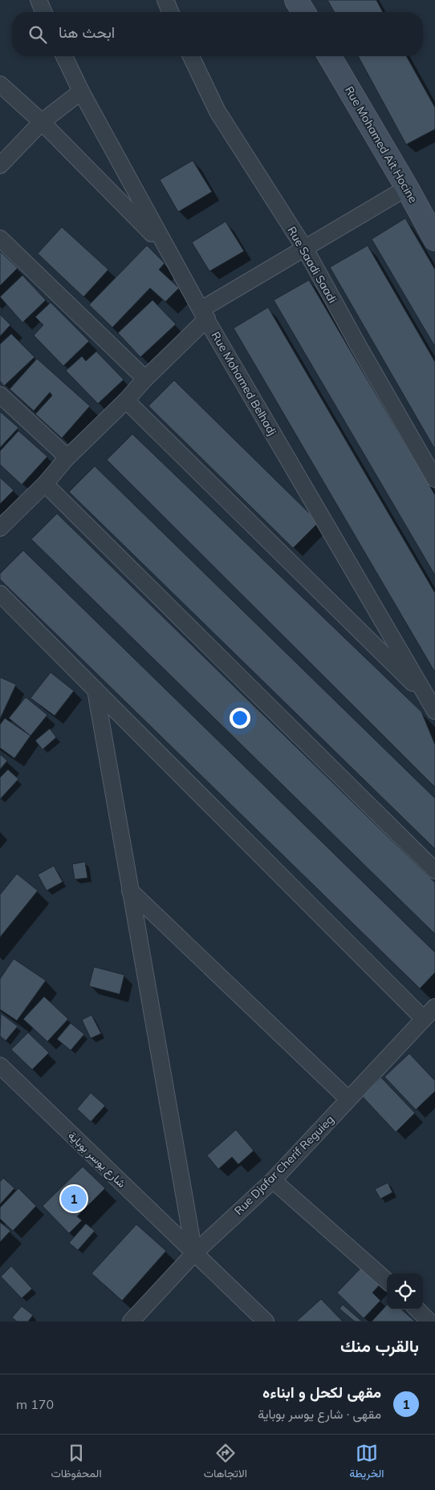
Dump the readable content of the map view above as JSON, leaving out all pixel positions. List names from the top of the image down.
{
  "streets": {
    "street": [
      "Rue Mohamed Ait Hocine",
      "Rue Saadi Saadi",
      "Rue Mohamed Belhadj",
      "شارع يوسر بوباية",
      "Rue Djafar Cherif Reguieg"
    ]
  },
  "crossings": [
    ["شارع يوسر بوباية", "Rue Djafar Cherif Reguieg"]
  ],
  "page": {
    "search": "ابحث هنا",
    "pins": "1",
    "heading": "بالقرب منك",
    "list": [
      {
        "mark": "1",
        "name": "مقهى لكحل و ابناءه",
        "note": "مقهى · شارع يوسر بوباية",
        "value": "170 m"
      }
    ],
    "nav": ["الخريطة", "الاتجاهات", "المحفوظات"]
  }
}
